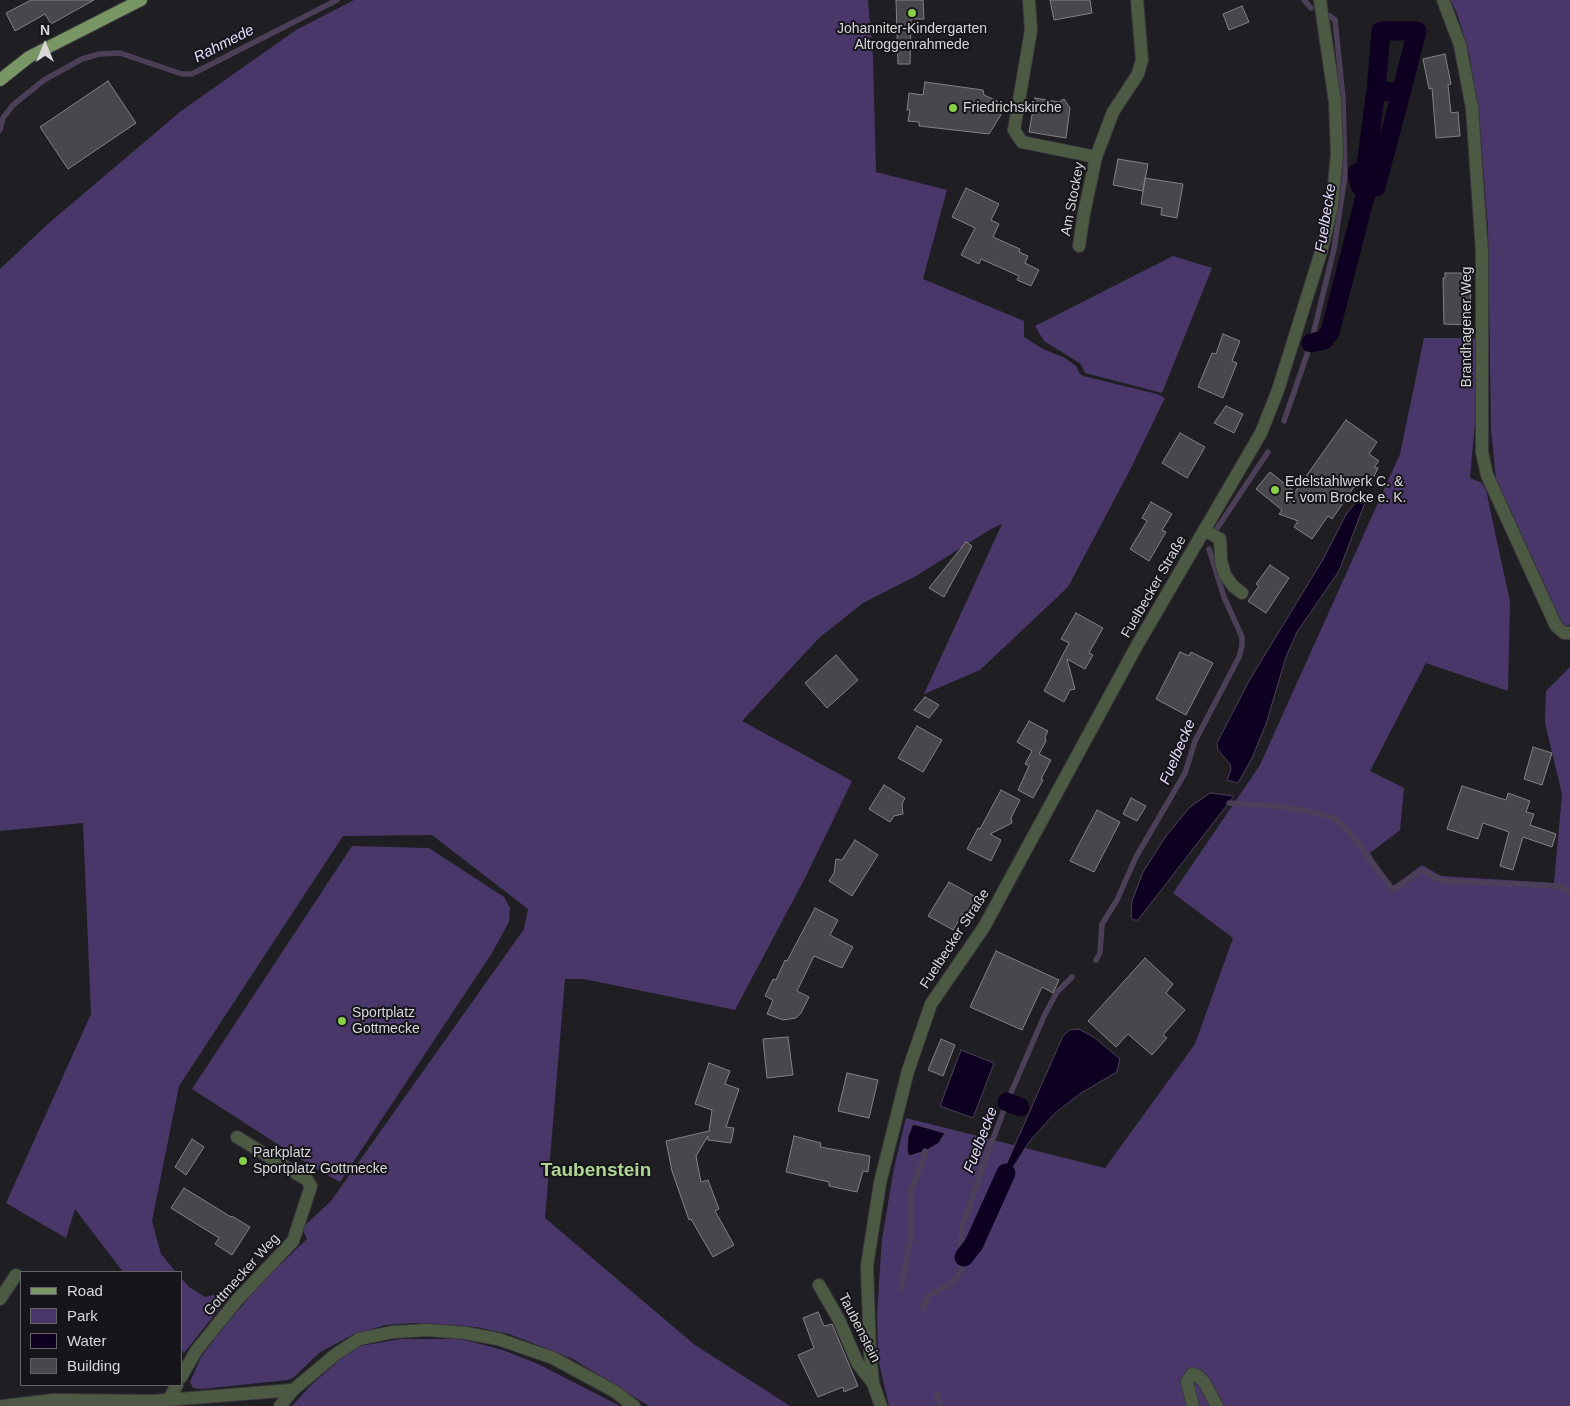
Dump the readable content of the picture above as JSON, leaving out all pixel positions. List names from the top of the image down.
{
  "streets": {
    "street": [
      "Am Stockey",
      "Brandhagener Weg",
      "Fuelbecker Straße",
      "Gottmecker Weg",
      "Taubenstein"
    ]
  },
  "crossings": [
    ["Fuelbecker Straße", "Taubenstein"]
  ],
  "districts": ["Taubenstein"],
  "water": ["Rahmede", "Fuelbecke"],
  "places": [
    "Johanniter-Kindergarten Altroggenrahmede",
    "Friedrichskirche",
    "Edelstahlwerk C. & F. vom Brocke e. K.",
    "Sportplatz Gottmecke",
    "Parkplatz Sportplatz Gottmecke"
  ],
  "legend": [
    "Road",
    "Park",
    "Water",
    "Building"
  ],
  "north": "top"
}
